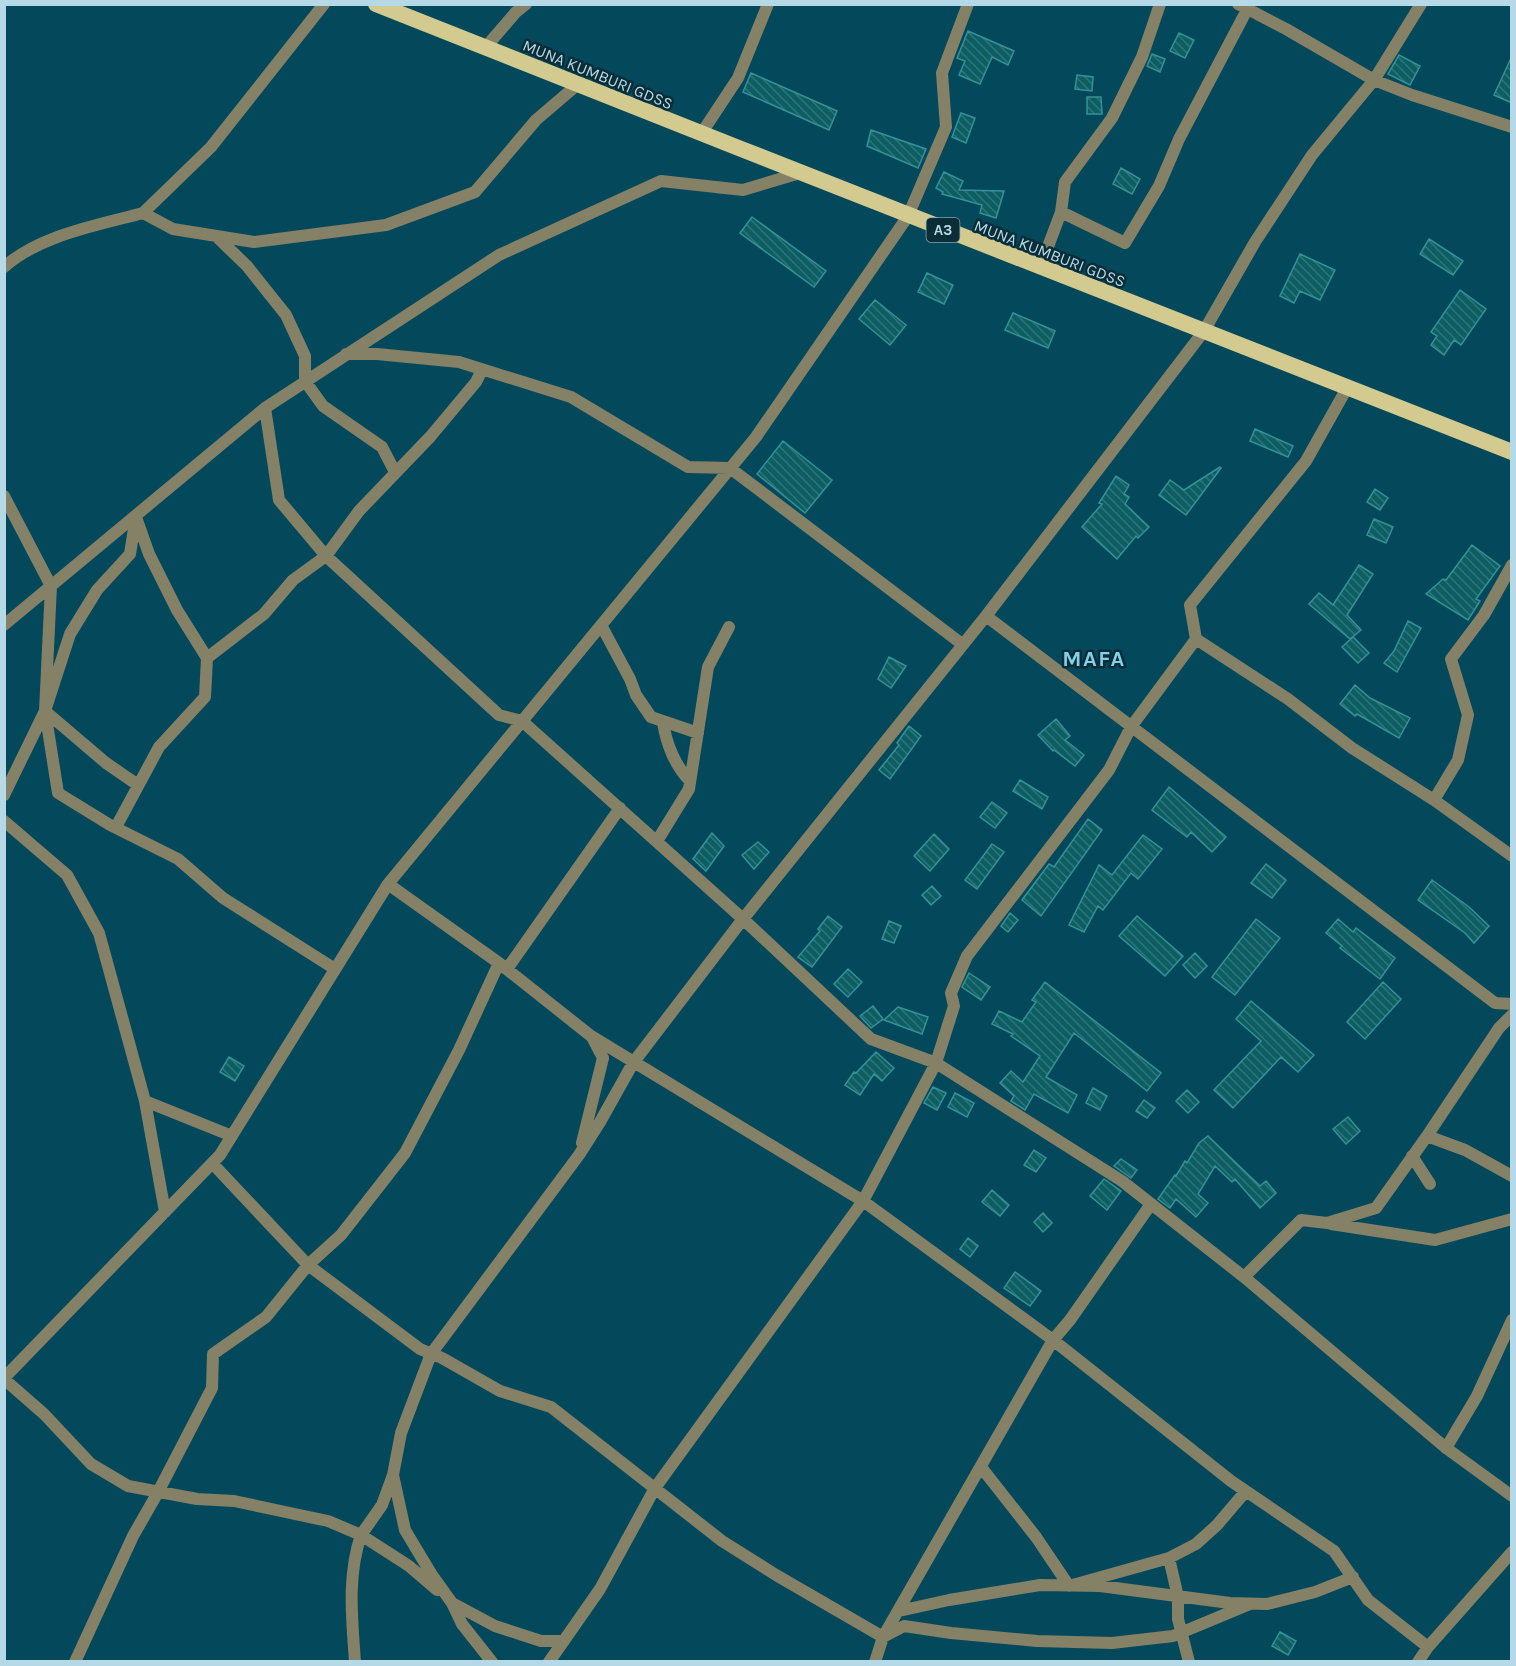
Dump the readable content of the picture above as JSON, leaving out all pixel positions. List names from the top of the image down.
{
  "streets": {
    "highway": ["MUNA KUMBURI GDSS", "A3"]
  },
  "districts": ["MAFA"]
}
